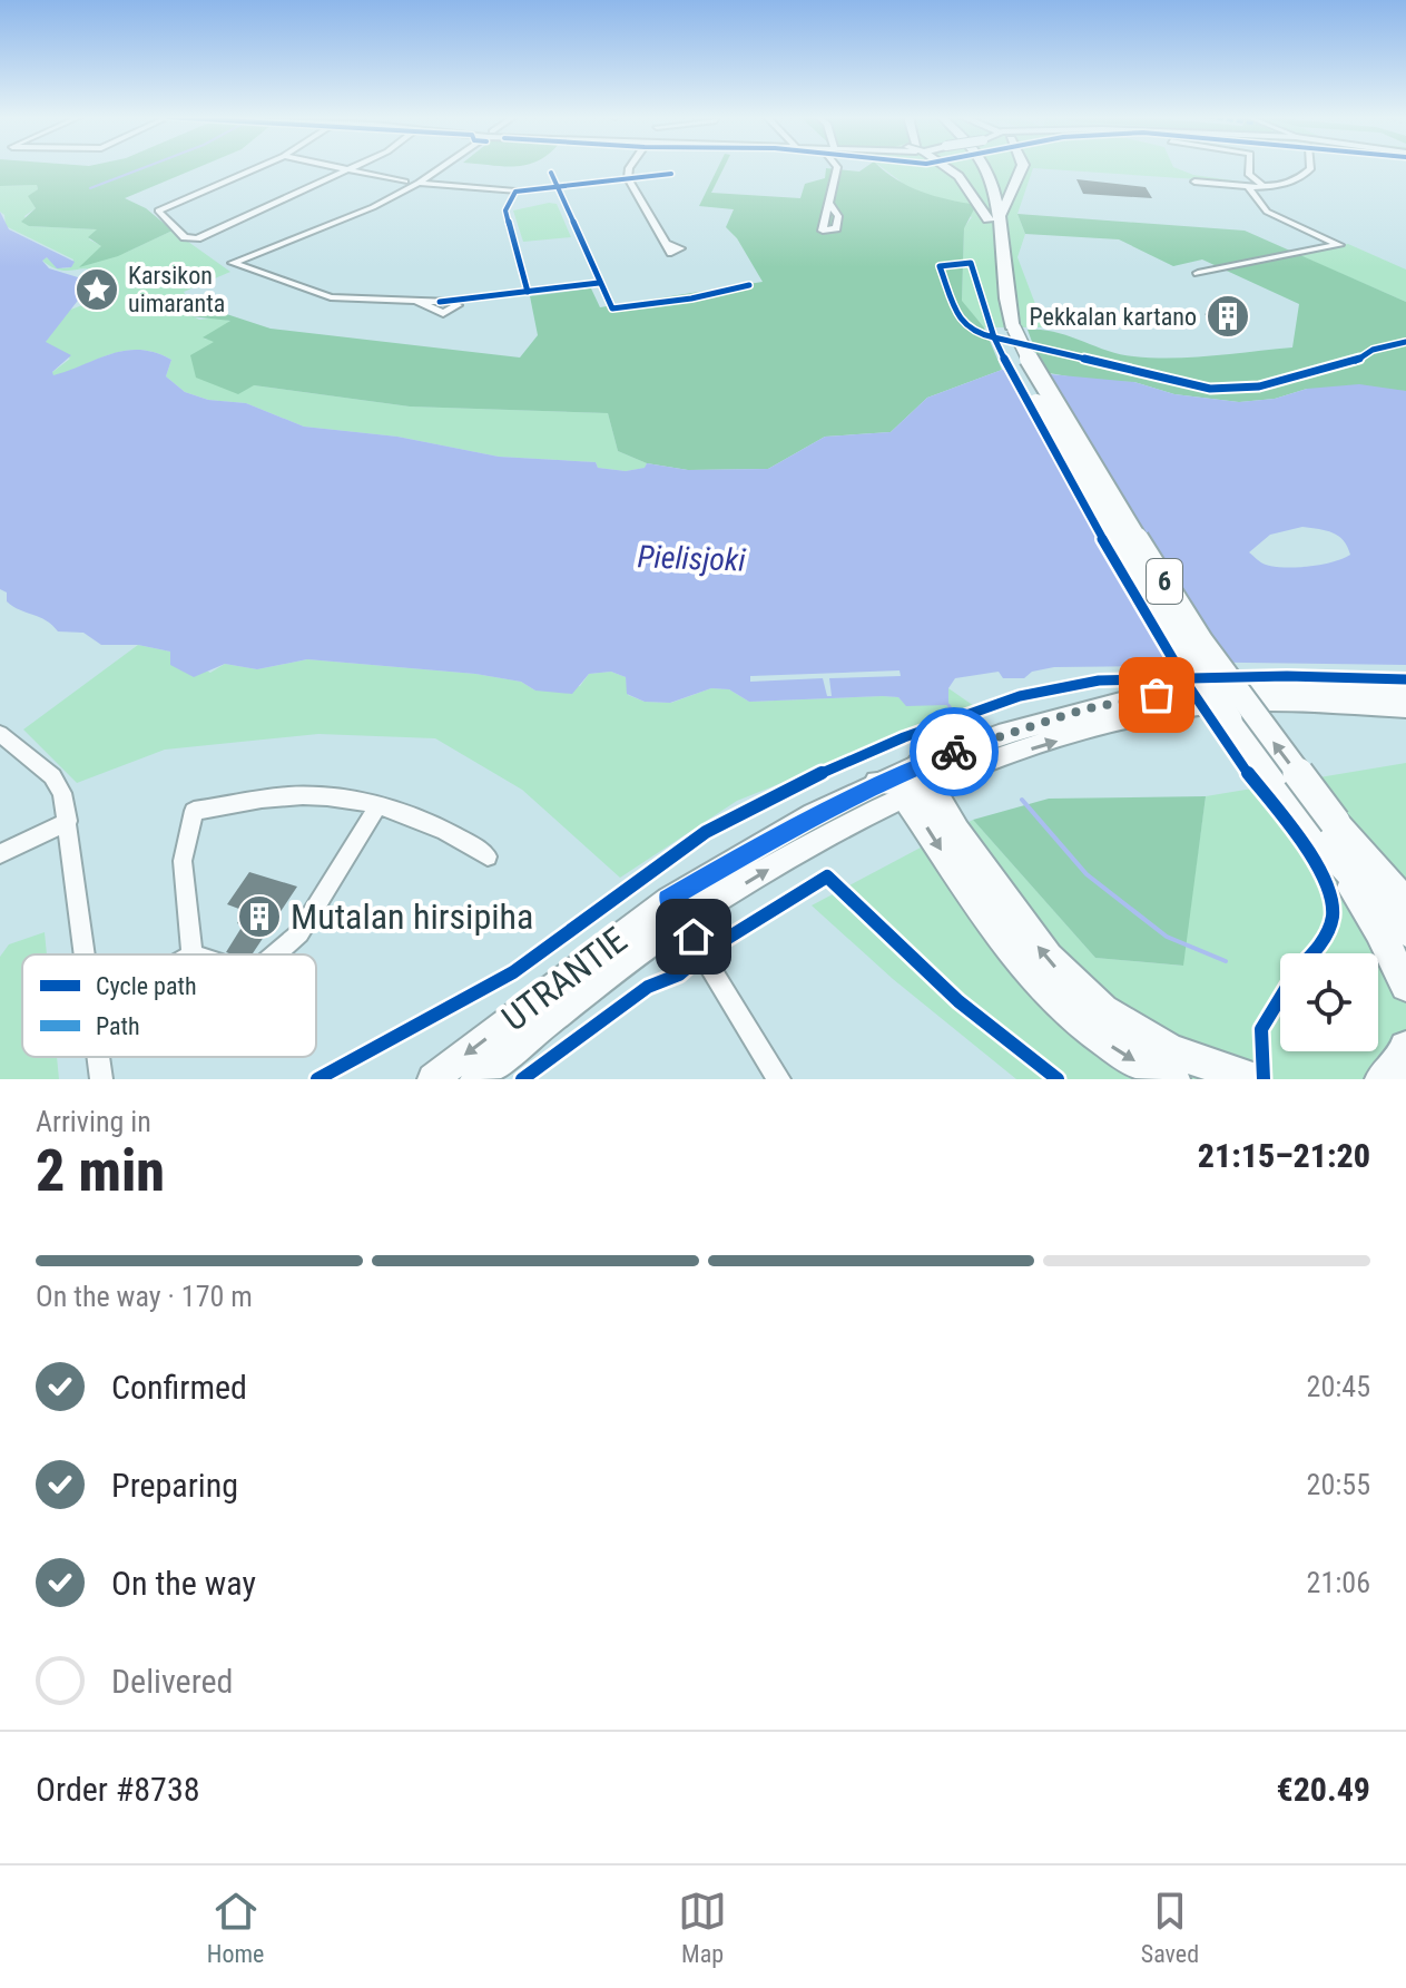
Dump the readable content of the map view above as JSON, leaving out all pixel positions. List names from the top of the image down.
{
  "streets": {
    "highway": ["6"],
    "main road": ["UTRANTIE"]
  },
  "water": ["Pielisjoki"],
  "places": {
    "place": ["Karsikon uimaranta"],
    "building": ["Pekkalan kartano", "Mutalan hirsipiha"]
  },
  "legend": ["Cycle path", "Path"],
  "page": {
    "heading": ["2 min", "Arriving in", "21:15–21:20"],
    "panel": ["Order #8738", "€20.49"],
    "bar": "On the way · 170 m",
    "list": [
      ["Confirmed", "20:45"],
      ["Preparing", "20:55"],
      ["On the way", "21:06"],
      "Delivered"
    ],
    "tabs": ["Home", "Map", "Saved"]
  }
}
